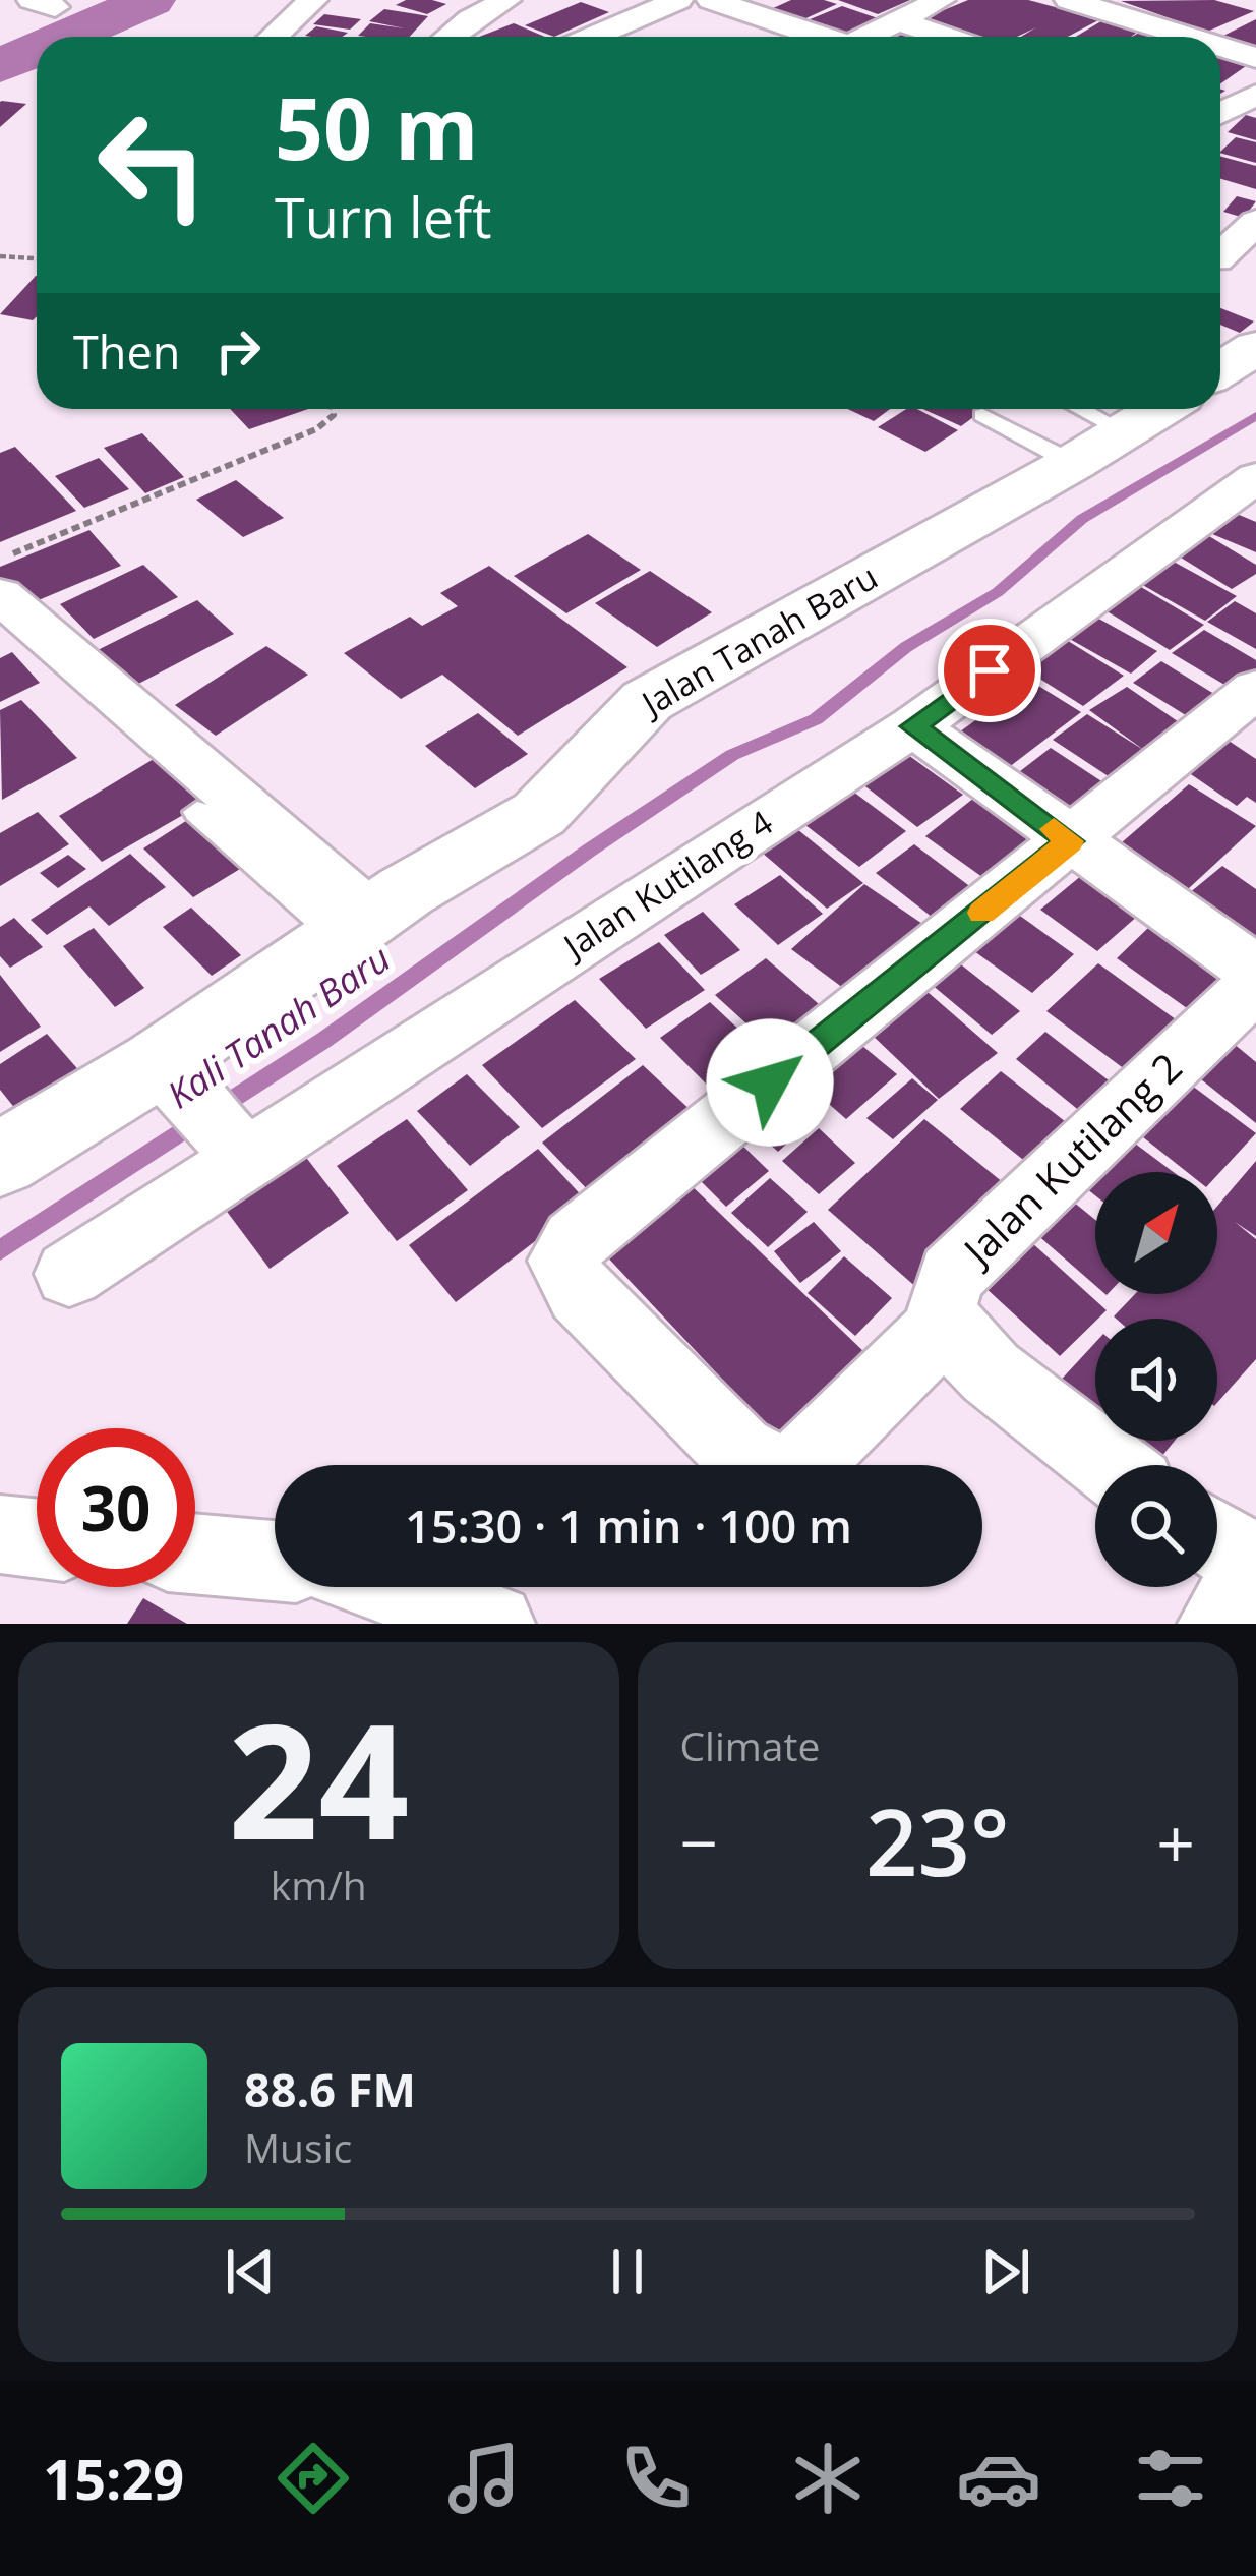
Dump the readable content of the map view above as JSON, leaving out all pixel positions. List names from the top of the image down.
{
  "streets": {
    "main road": ["Jalan Tanah Baru"],
    "street": ["Jalan Kutilang 4", "Jalan Kutilang 2"]
  },
  "water": ["Kali Tanah Baru"],
  "north": "top right",
  "page": {
    "turn": ["50 m", "Turn left"],
    "then": "Then",
    "limit": "30",
    "trip": "15:30 · 1 min · 100 m",
    "tile": [
      ["24", "km/h"],
      "Climate"
    ],
    "heat": ["−", "23°", "+"],
    "song": ["88.6 FM", "Music"],
    "tabs": "15:29"
  }
}
